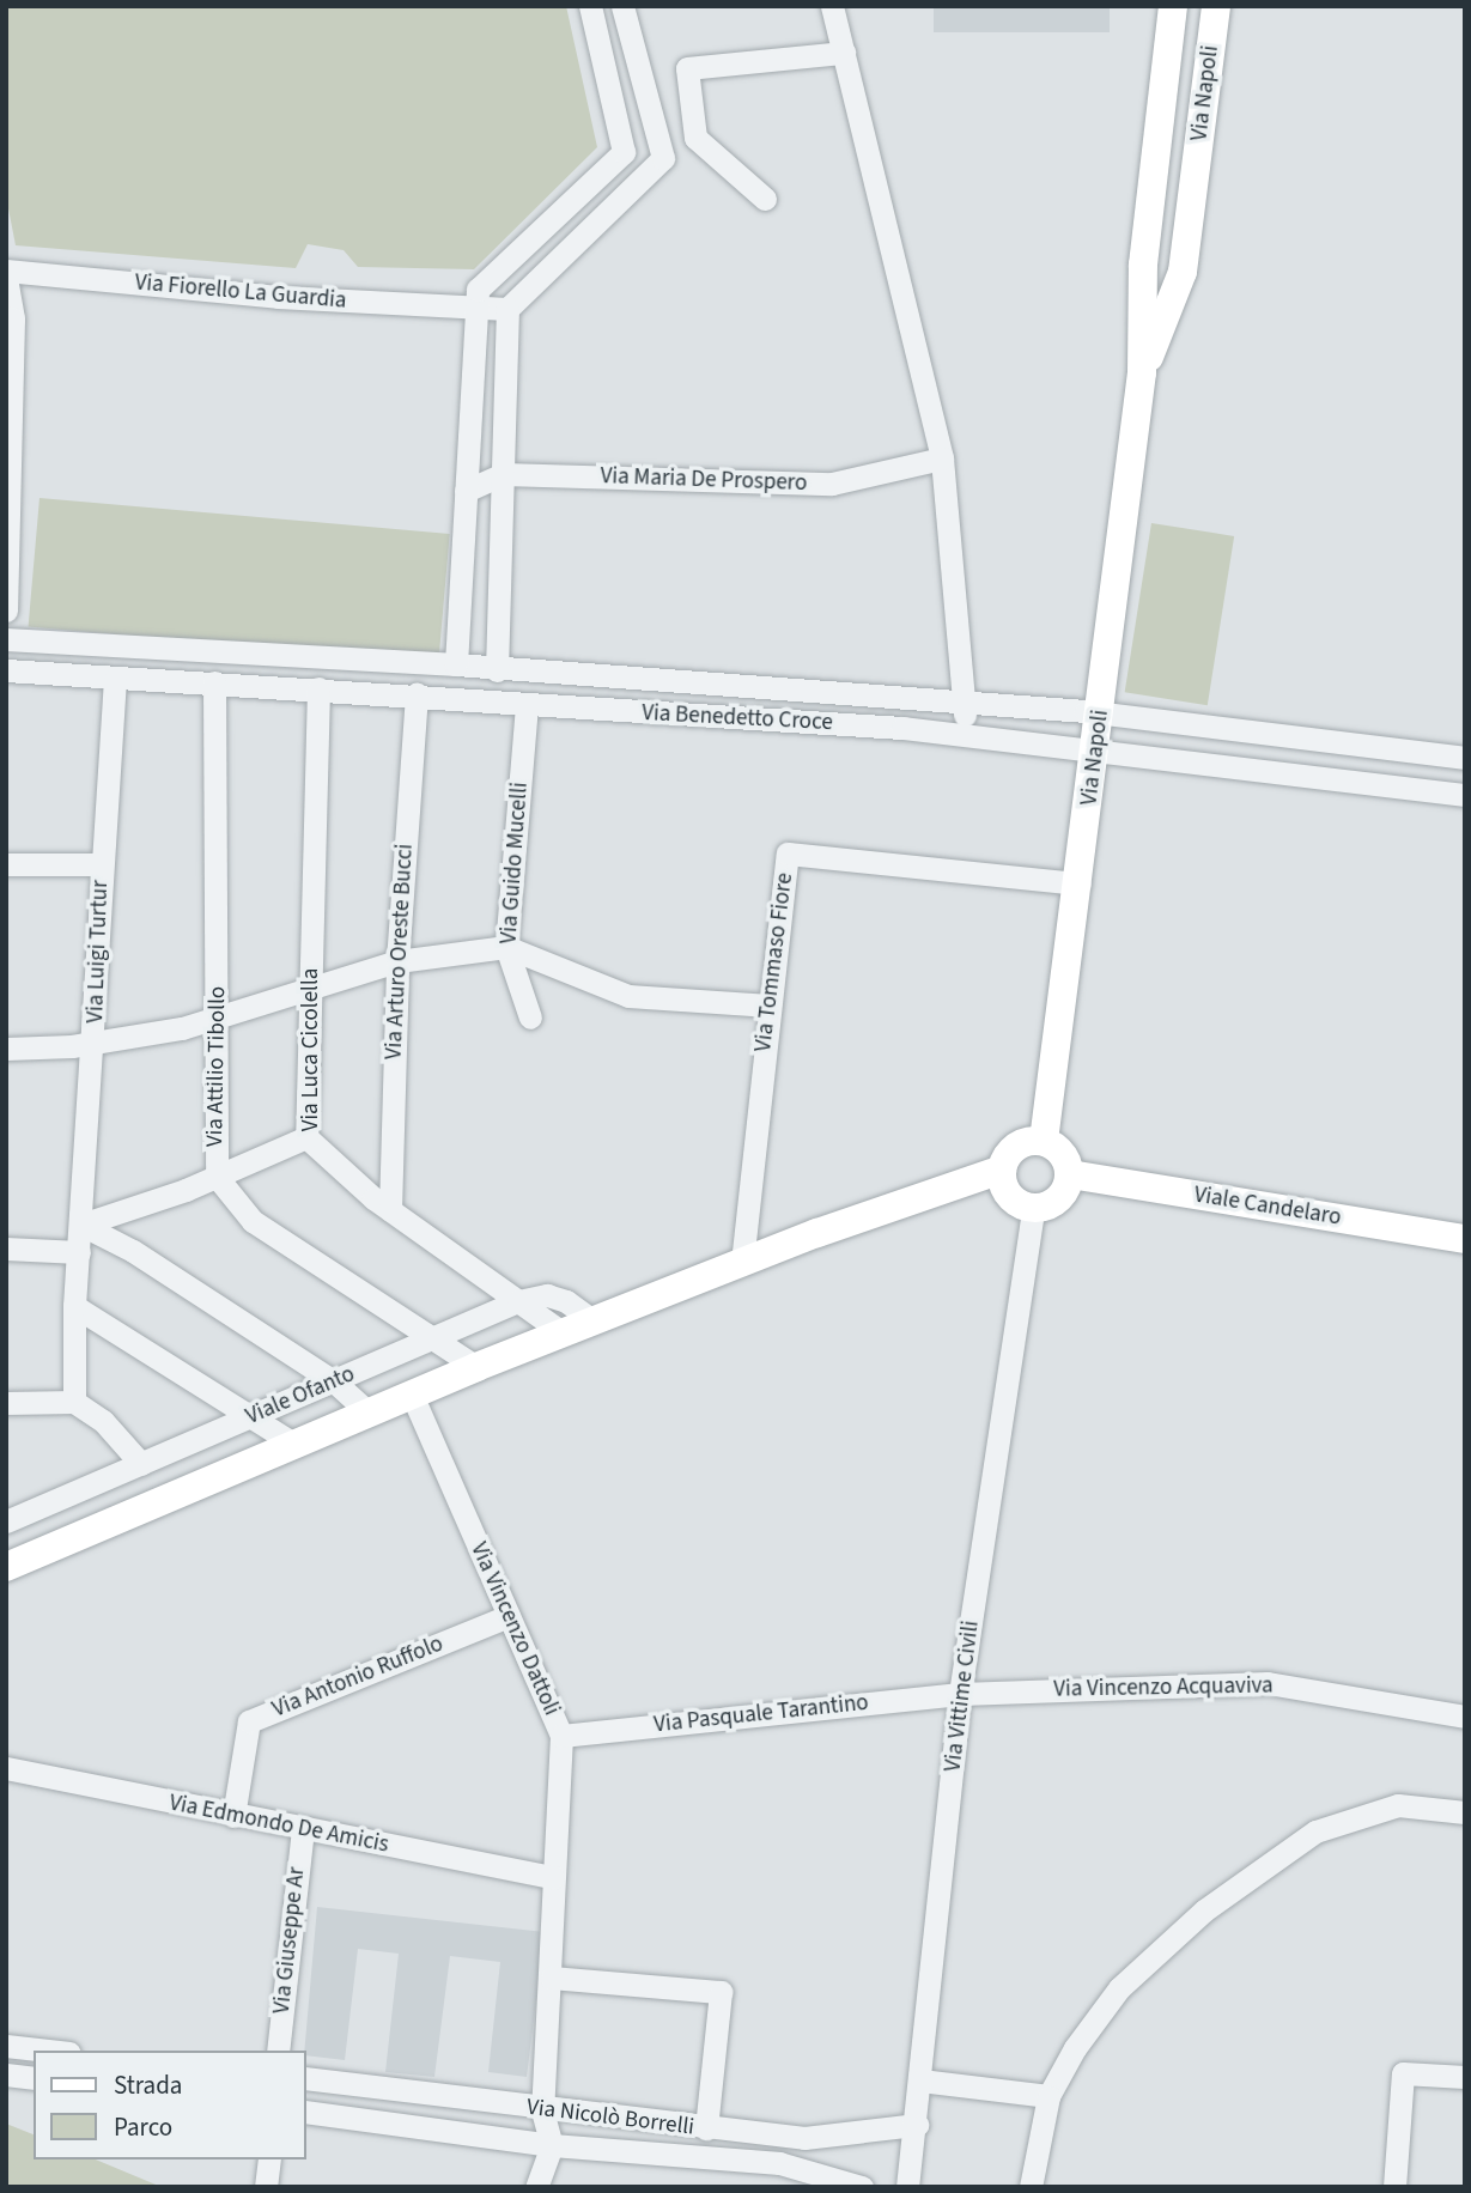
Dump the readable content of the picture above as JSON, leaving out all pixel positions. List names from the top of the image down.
{
  "streets": {
    "main road": ["Via Napoli", "Viale Candelaro", "Viale Ofanto"],
    "street": [
      "Via Fiorello La Guardia",
      "Via Maria De Prospero",
      "Via Benedetto Croce",
      "Via Guido Mucelli",
      "Via Luigi Turtur",
      "Via Arturo Oreste Bucci",
      "Via Tommaso Fiore",
      "Via Luca Cicolella",
      "Via Attilio Tibollo",
      "Via Vincenzo Dattoli",
      "Via Antonio Ruffolo",
      "Via Vincenzo Acquaviva",
      "Via Vittime Civili",
      "Via Pasquale Tarantino",
      "Via Edmondo De Amicis",
      "Via Giuseppe Ar",
      "Via Nicolò Borrelli"
    ]
  },
  "crossings": [
    ["Via Napoli", "Via Benedetto Croce"],
    ["Via Napoli", "Via Tommaso Fiore"],
    ["Via Napoli", "Viale Candelaro"],
    ["Via Napoli", "Viale Ofanto"],
    ["Via Napoli", "Via Vittime Civili"],
    ["Via Benedetto Croce", "Via Guido Mucelli"],
    ["Via Benedetto Croce", "Via Luigi Turtur"],
    ["Via Benedetto Croce", "Via Arturo Oreste Bucci"],
    ["Via Benedetto Croce", "Via Luca Cicolella"],
    ["Via Benedetto Croce", "Via Attilio Tibollo"],
    ["Via Arturo Oreste Bucci", "Via Luca Cicolella"],
    ["Via Tommaso Fiore", "Viale Ofanto"],
    ["Via Luca Cicolella", "Viale Ofanto"],
    ["Via Attilio Tibollo", "Viale Ofanto"],
    ["Viale Candelaro", "Viale Ofanto"],
    ["Viale Candelaro", "Via Vittime Civili"],
    ["Viale Ofanto", "Via Vincenzo Dattoli"],
    ["Viale Ofanto", "Via Vittime Civili"],
    ["Via Vincenzo Dattoli", "Via Antonio Ruffolo"],
    ["Via Vincenzo Dattoli", "Via Pasquale Tarantino"],
    ["Via Vincenzo Dattoli", "Via Edmondo De Amicis"],
    ["Via Vincenzo Dattoli", "Via Nicolò Borrelli"],
    ["Via Antonio Ruffolo", "Via Edmondo De Amicis"],
    ["Via Vincenzo Acquaviva", "Via Vittime Civili"],
    ["Via Vincenzo Acquaviva", "Via Pasquale Tarantino"],
    ["Via Vittime Civili", "Via Pasquale Tarantino"],
    ["Via Vittime Civili", "Via Nicolò Borrelli"],
    ["Via Edmondo De Amicis", "Via Giuseppe Ar"]
  ],
  "legend": ["Strada", "Parco"]
}
